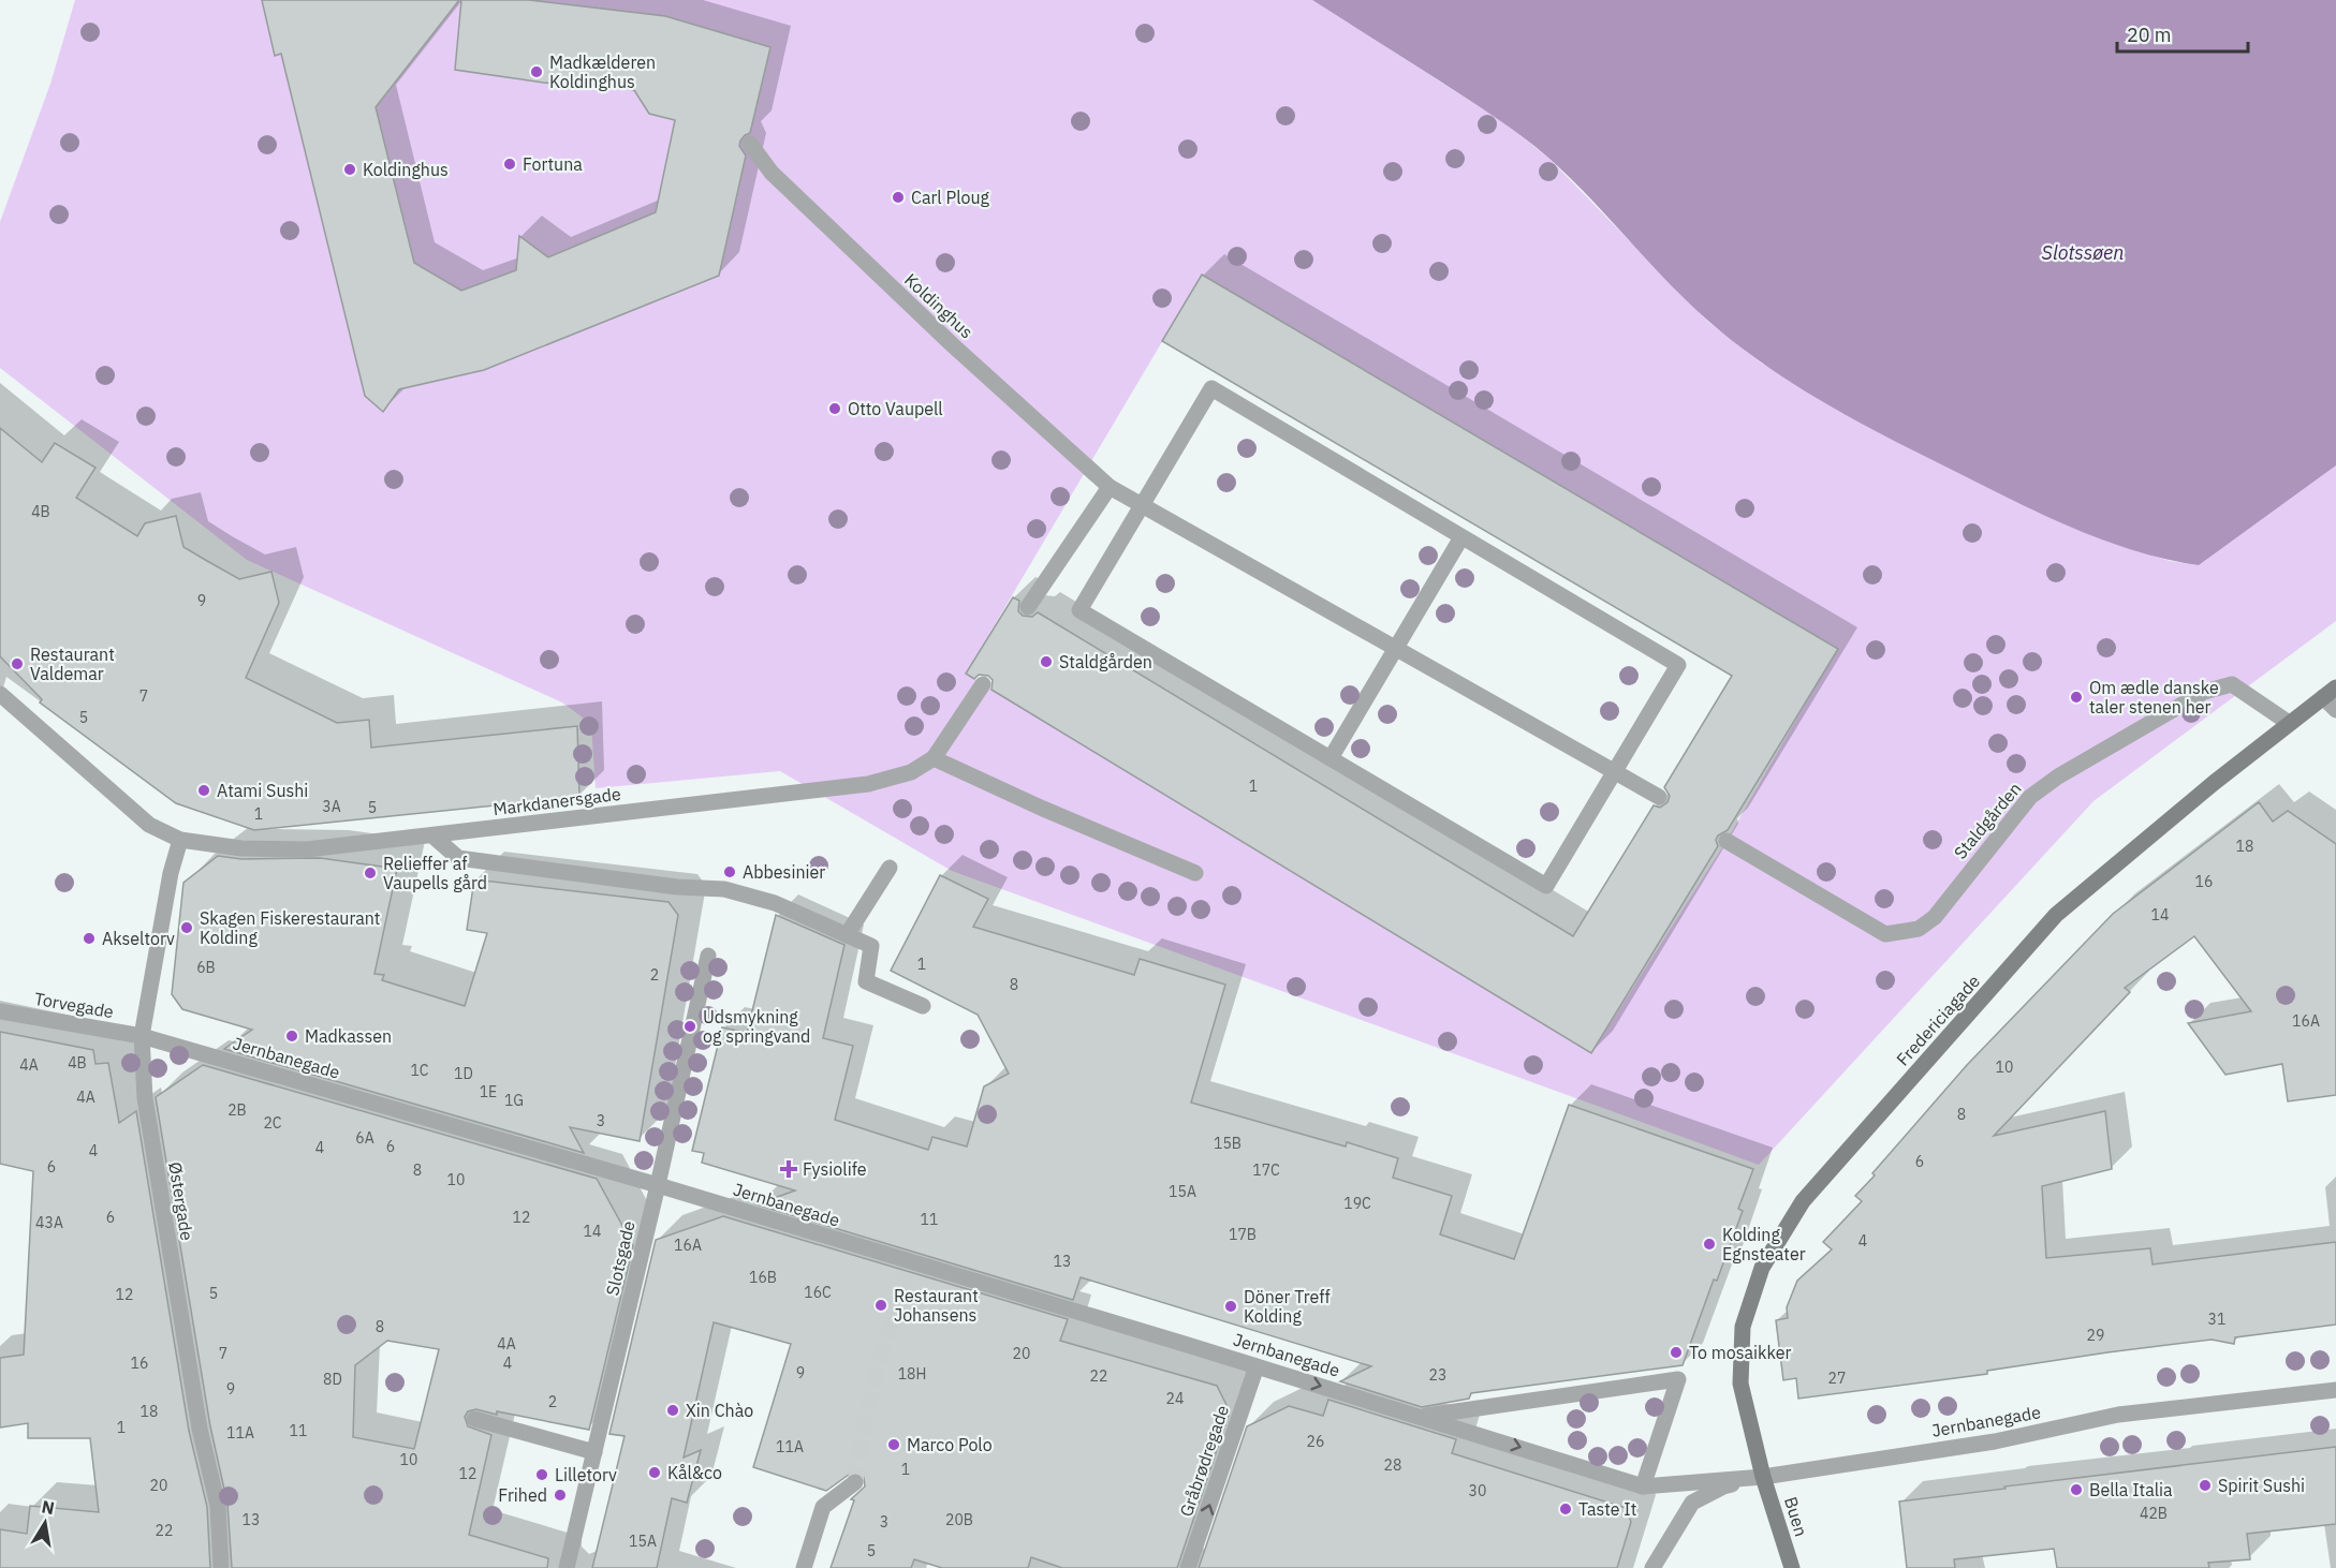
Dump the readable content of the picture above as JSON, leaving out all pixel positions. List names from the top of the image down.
{
  "streets": {
    "main road": ["Fredericiagade", "Buen"],
    "street": [
      "Koldinghus",
      "Markdanersgade",
      "Staldgården",
      "Torvegade",
      "Jernbanegade",
      "Østergade",
      "Slotsgade",
      "Gråbrødregade"
    ]
  },
  "crossings": [
    ["Markdanersgade", "Østergade"],
    ["Staldgården", "Fredericiagade"],
    ["Torvegade", "Jernbanegade"],
    ["Torvegade", "Østergade"],
    ["Fredericiagade", "Jernbanegade"],
    ["Fredericiagade", "Buen"],
    ["Jernbanegade", "Østergade"],
    ["Jernbanegade", "Slotsgade"],
    ["Jernbanegade", "Gråbrødregade"],
    ["Jernbanegade", "Buen"]
  ],
  "one_way": ["Gråbrødregade"],
  "water": ["Slotssøen"],
  "places": {
    "other": [
      "Madkælderen Koldinghus",
      "Fortuna",
      "Koldinghus",
      "Carl Ploug",
      "Otto Vaupell",
      "Staldgården",
      "Restaurant Valdemar",
      "Om ædle danske taler stenen her",
      "Atami Sushi",
      "Abbesinier",
      "Relieffer af Vaupells gård",
      "Skagen Fiskerestaurant Kolding",
      "Akseltorv",
      "Udsmykning og springvand",
      "Madkassen",
      "Kolding Egnsteater",
      "Restaurant Johansens",
      "Döner Treff Kolding",
      "To mosaikker",
      "Xin Chào",
      "Marco Polo",
      "Kål&co",
      "Lilletorv",
      "Spirit Sushi",
      "Bella Italia",
      "Frihed",
      "Taste It"
    ],
    "health": ["Fysiolife"]
  },
  "house_numbers": [
    "4B",
    "9",
    "7",
    "5",
    "1",
    "3A",
    "5",
    "1",
    "18",
    "16",
    "14",
    "1",
    "6B",
    "2",
    "8",
    "16A",
    "4B",
    "4A",
    "10",
    "1C",
    "1D",
    "1E",
    "4A",
    "1G",
    "2B",
    "8",
    "3",
    "2C",
    "6A",
    "15B",
    "6",
    "4",
    "4",
    "6",
    "6",
    "8",
    "17C",
    "10",
    "15A",
    "19C",
    "6",
    "12",
    "11",
    "43A",
    "14",
    "17B",
    "4",
    "16A",
    "13",
    "16B",
    "16C",
    "5",
    "12",
    "31",
    "8",
    "29",
    "4A",
    "7",
    "20",
    "16",
    "4",
    "9",
    "18H",
    "23",
    "22",
    "27",
    "8D",
    "9",
    "24",
    "2",
    "18",
    "1",
    "11",
    "11A",
    "26",
    "11A",
    "10",
    "28",
    "1",
    "12",
    "20",
    "30",
    "42B",
    "13",
    "20B",
    "3",
    "22",
    "15A",
    "5"
  ],
  "scale_bar": "20 m",
  "north": "top"
}
